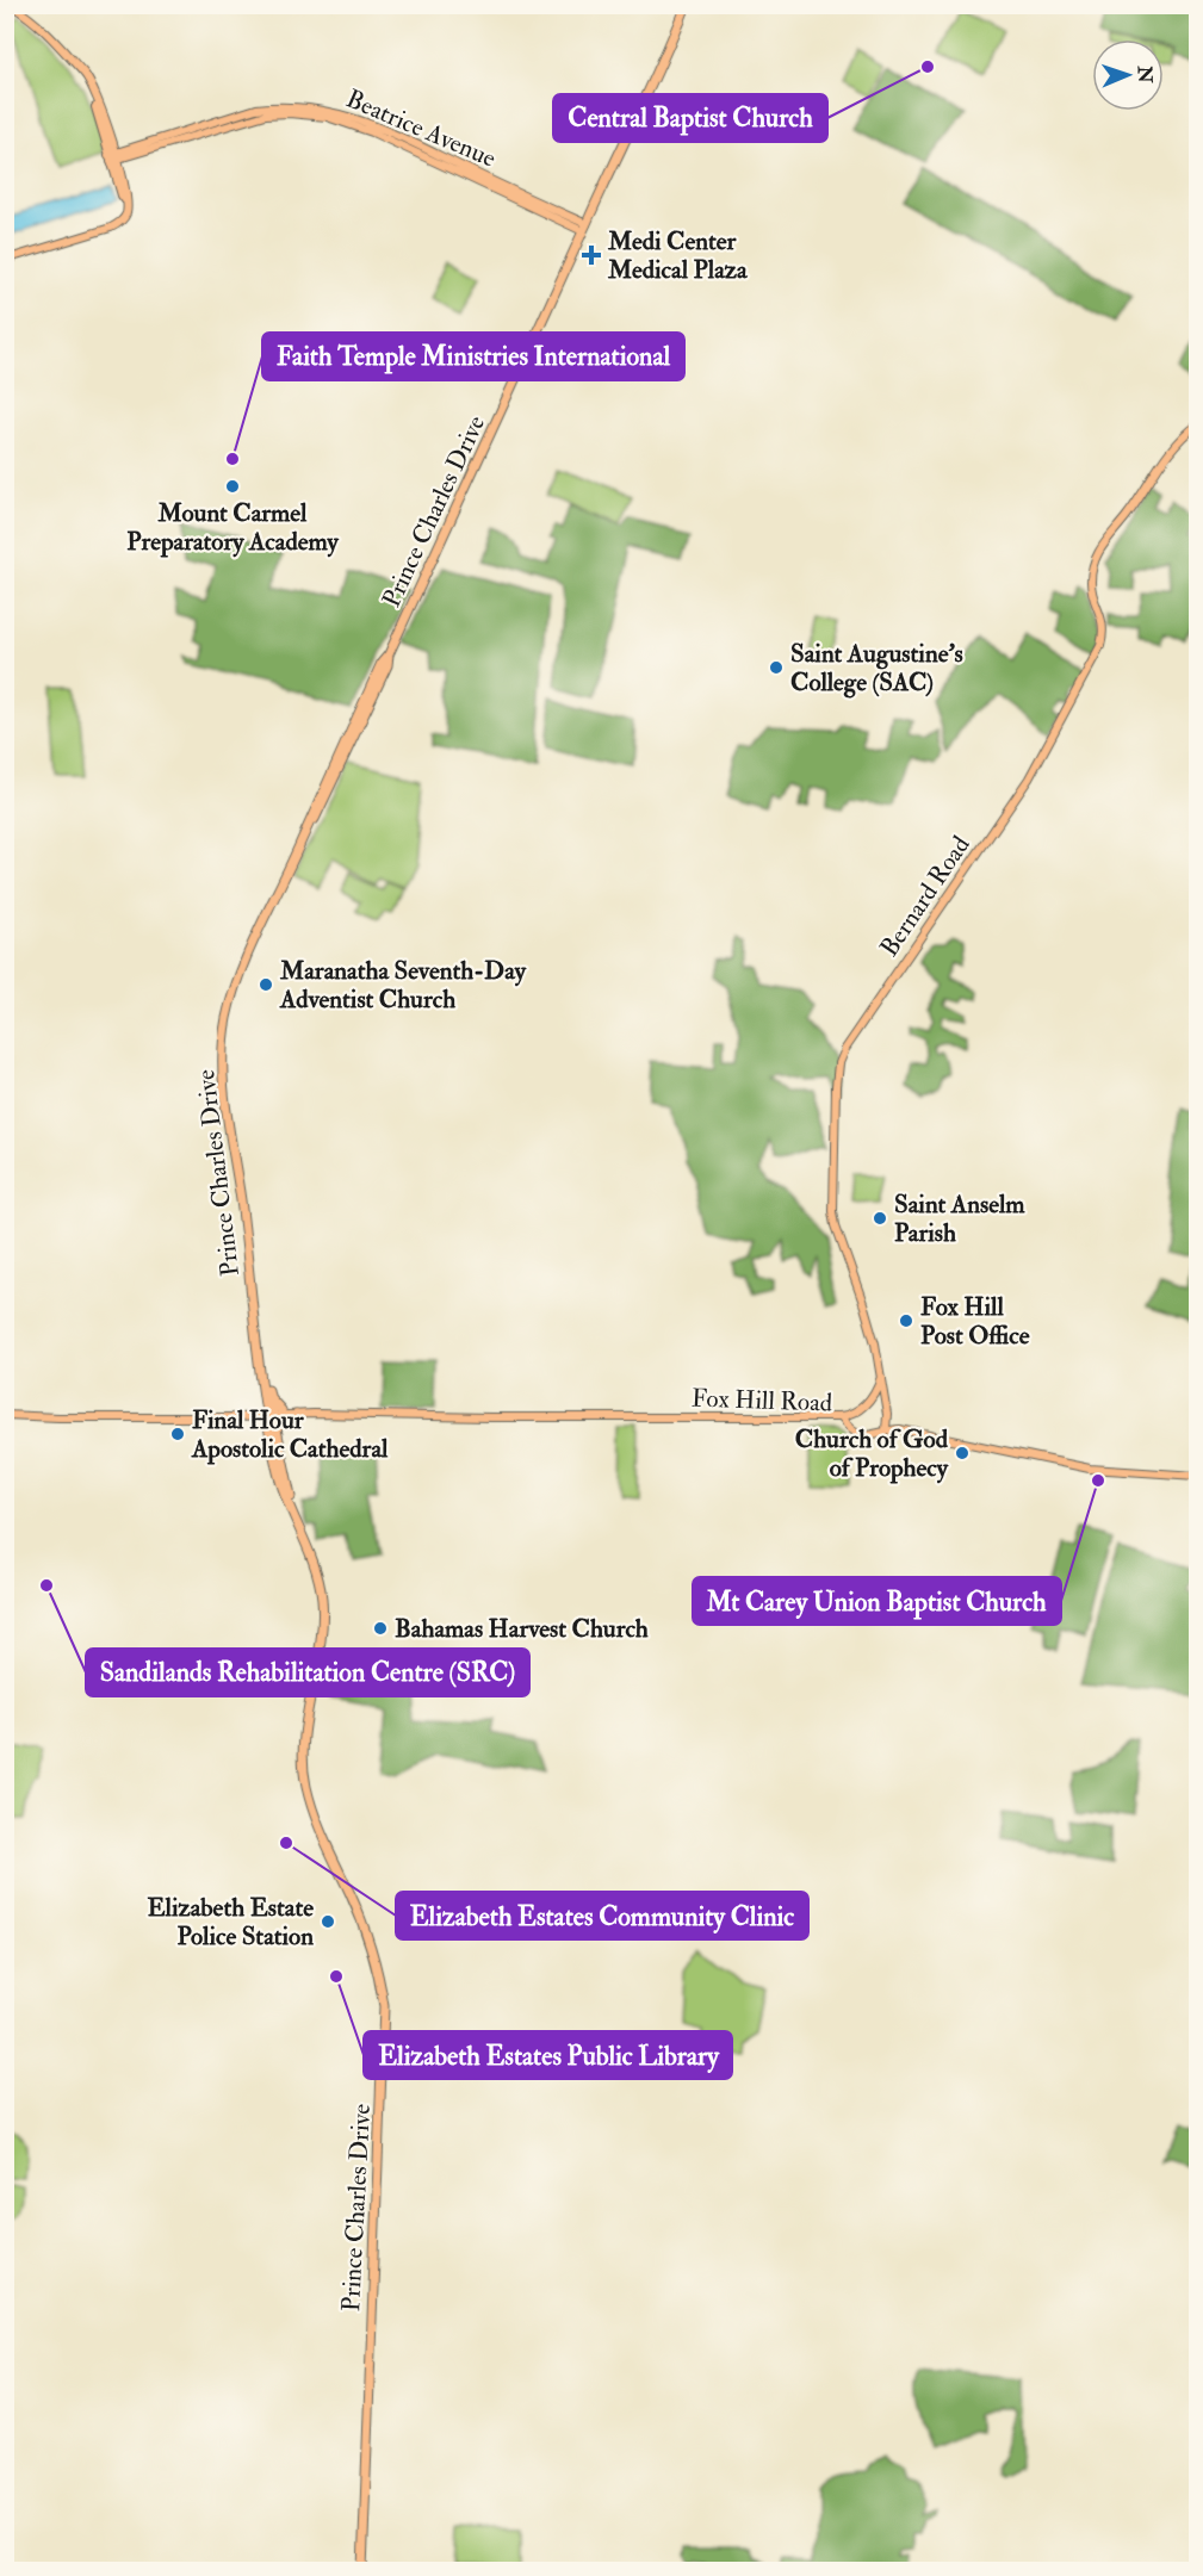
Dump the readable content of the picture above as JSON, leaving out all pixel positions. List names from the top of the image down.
{
  "streets": {
    "highway": ["Prince Charles Drive"],
    "main road": ["Beatrice Avenue", "Bernard Road", "Fox Hill Road"]
  },
  "crossings": [
    ["Beatrice Avenue", "Prince Charles Drive"],
    ["Prince Charles Drive", "Fox Hill Road"]
  ],
  "places": {
    "other": [
      "Central Baptist Church",
      "Faith Temple Ministries International",
      "Mount Carmel Preparatory Academy",
      "Saint Augustine's College (SAC)",
      "Maranatha Seventh-Day Adventist Church",
      "Saint Anselm Parish",
      "Fox Hill Post Office",
      "Final Hour Apostolic Cathedral",
      "Church of God of Prophecy",
      "Mt Carey Union Baptist Church",
      "Sandilands Rehabilitation Centre (SRC)",
      "Bahamas Harvest Church",
      "Elizabeth Estates Community Clinic",
      "Elizabeth Estate Police Station",
      "Elizabeth Estates Public Library"
    ],
    "health": ["Medi Center Medical Plaza"]
  },
  "north": "right"
}
